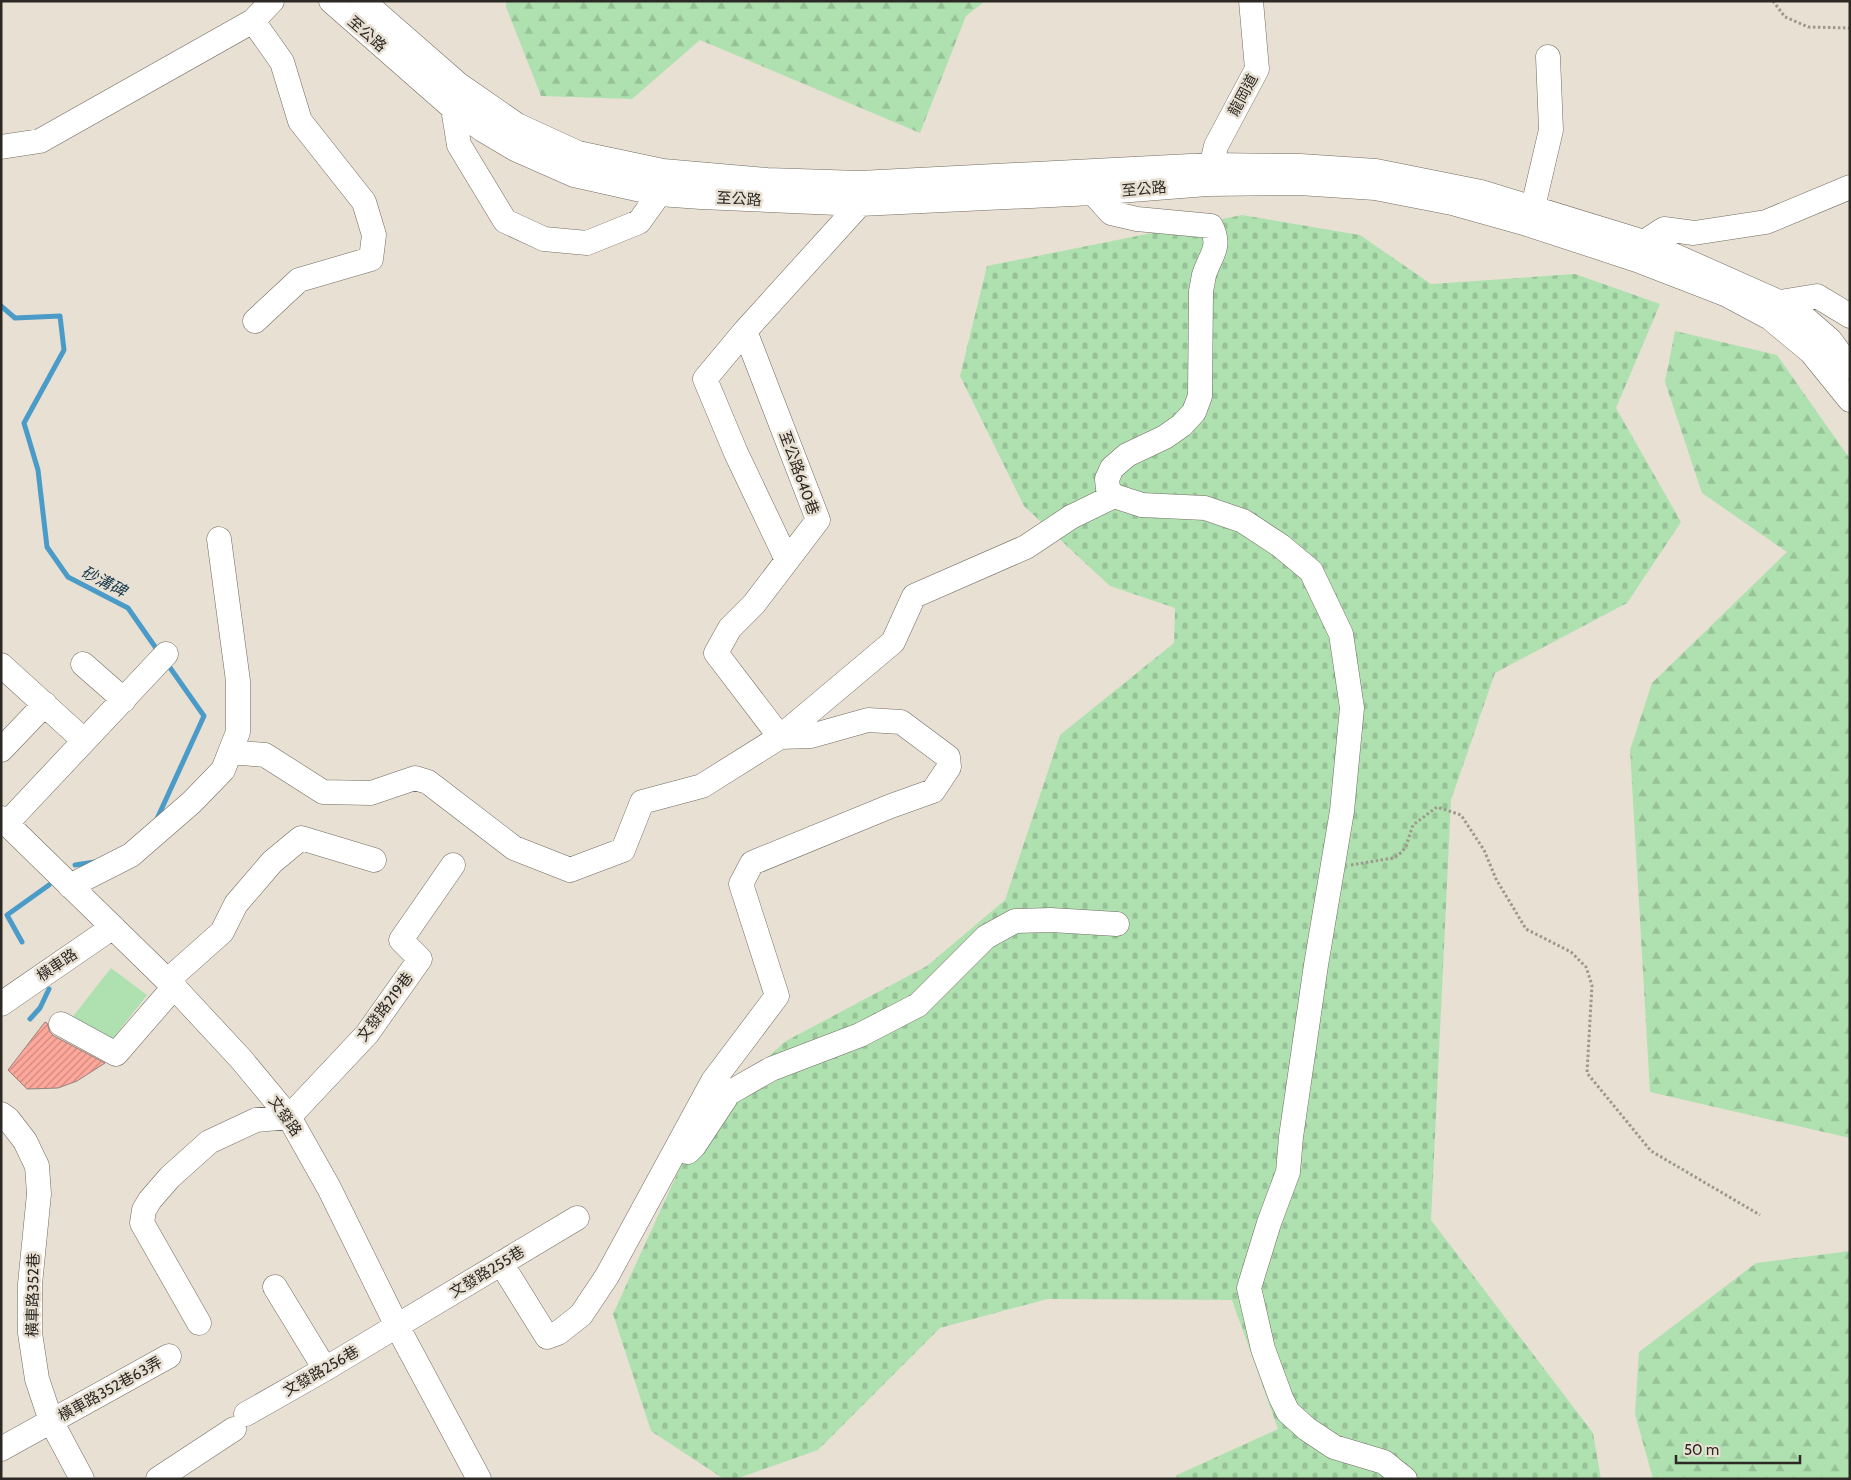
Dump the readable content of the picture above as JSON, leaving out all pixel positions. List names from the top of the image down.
{
  "streets": {
    "street": [
      "至公路",
      "龍岡道",
      "至公路640巷",
      "橫車路",
      "文發路219巷",
      "文發路",
      "文發路255巷",
      "橫車路352巷",
      "文發路256巷",
      "橫車路352巷63弄"
    ]
  },
  "crossings": [
    ["至公路", "龍岡道"],
    ["橫車路", "文發路"],
    ["文發路219巷", "文發路"],
    ["文發路", "文發路255巷"],
    ["文發路", "文發路256巷"],
    ["文發路255巷", "文發路256巷"],
    ["橫車路352巷", "橫車路352巷63弄"]
  ],
  "water": ["砂溝碑"],
  "scale_bar": "50 m"
}
